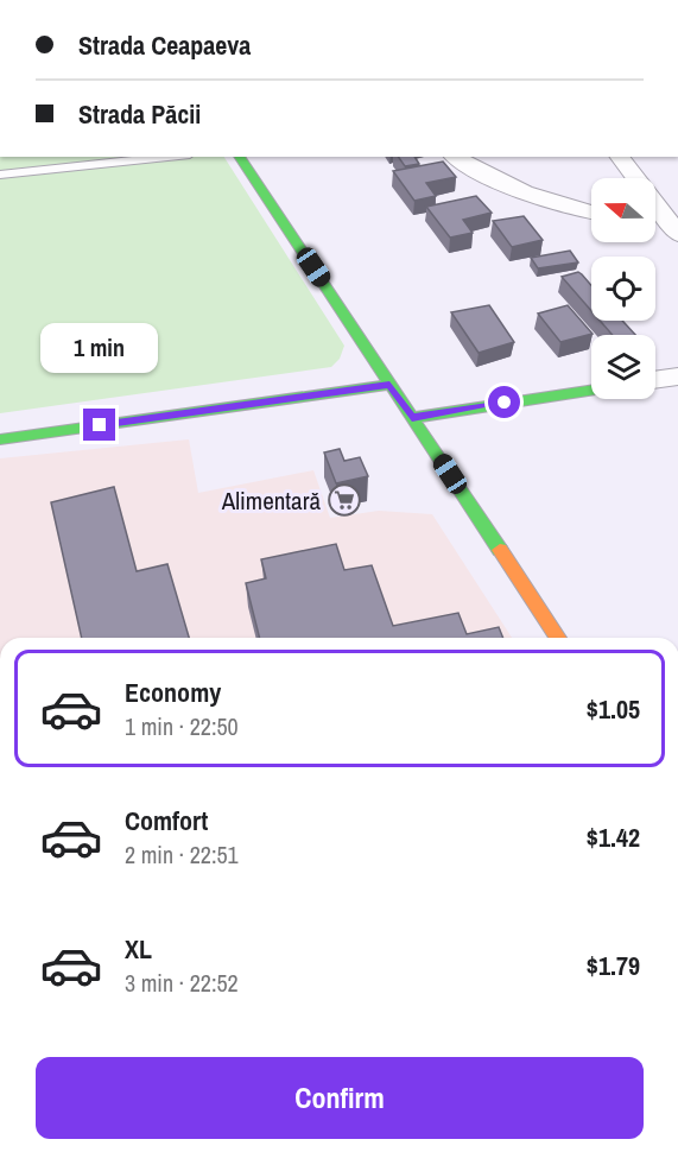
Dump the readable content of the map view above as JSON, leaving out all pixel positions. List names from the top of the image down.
{
  "places": {
    "supermarket": ["Alimentară"]
  },
  "north": "left",
  "page": {
    "banner": ["Strada Ceapaeva", "Strada Păcii"],
    "bubble": "1 min",
    "list": [
      {
        "name": "Economy",
        "note": "1 min · 22:50",
        "value": "$1.05"
      },
      {
        "name": "Comfort",
        "note": "2 min · 22:51",
        "value": "$1.42"
      },
      {
        "name": "XL",
        "note": "3 min · 22:52",
        "value": "$1.79"
      }
    ],
    "buttons": "Confirm"
  }
}
